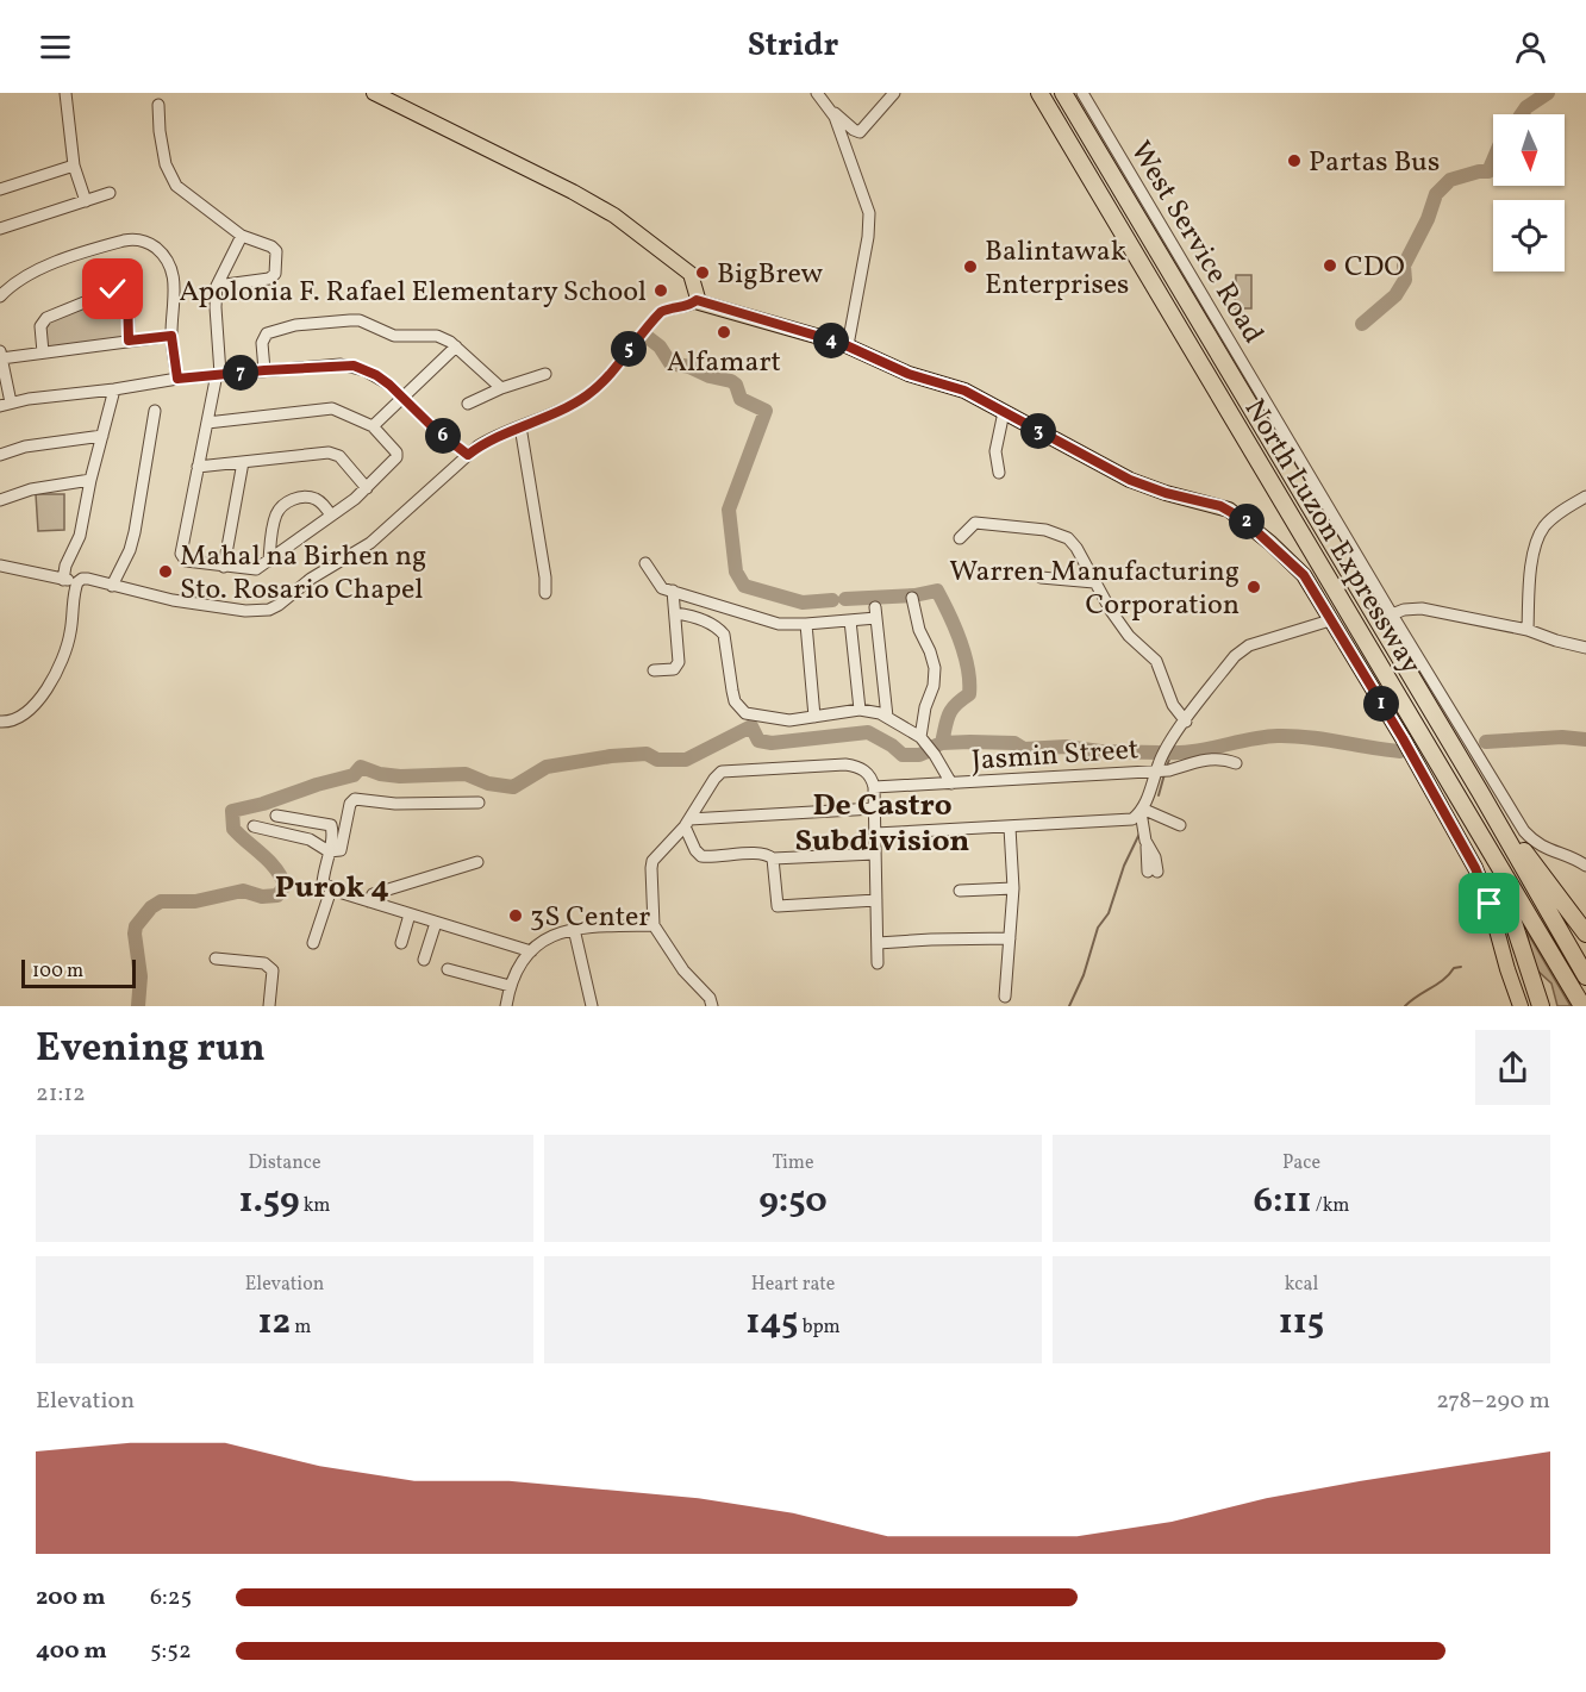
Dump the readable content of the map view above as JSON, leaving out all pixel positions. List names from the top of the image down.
{
  "streets": {
    "highway": ["North Luzon Expressway"],
    "street": ["West Service Road", "Jasmin Street"]
  },
  "districts": ["De Castro Subdivision", "Purok 4"],
  "places": [
    "Partas Bus",
    "CDO",
    "Balintawak Enterprises",
    "BigBrew",
    "Apolonia F. Rafael Elementary School",
    "Alfamart",
    "Mahal na Birhen ng Sto. Rosario Chapel",
    "Warren Manufacturing Corporation",
    "3S Center"
  ],
  "scale_bar": "100 m",
  "north": "bottom",
  "page": {
    "header": "Stridr",
    "pins": [
      "4",
      "5",
      "7",
      "3",
      "6",
      "2",
      "1"
    ],
    "scale": "100 m",
    "heading": ["Evening run", "21:12"],
    "stats": [
      ["Distance", "1.59 km"],
      ["Time", "9:50"],
      ["Pace", "6:11 /km"],
      ["Elevation", "12 m"],
      ["Heart rate", "145 bpm"],
      ["kcal", "115"]
    ],
    "chart": ["Elevation", "278–290 m"],
    "list": [
      {
        "name": "200 m",
        "note": "6:25"
      },
      {
        "name": "400 m",
        "note": "5:52"
      }
    ]
  }
}
